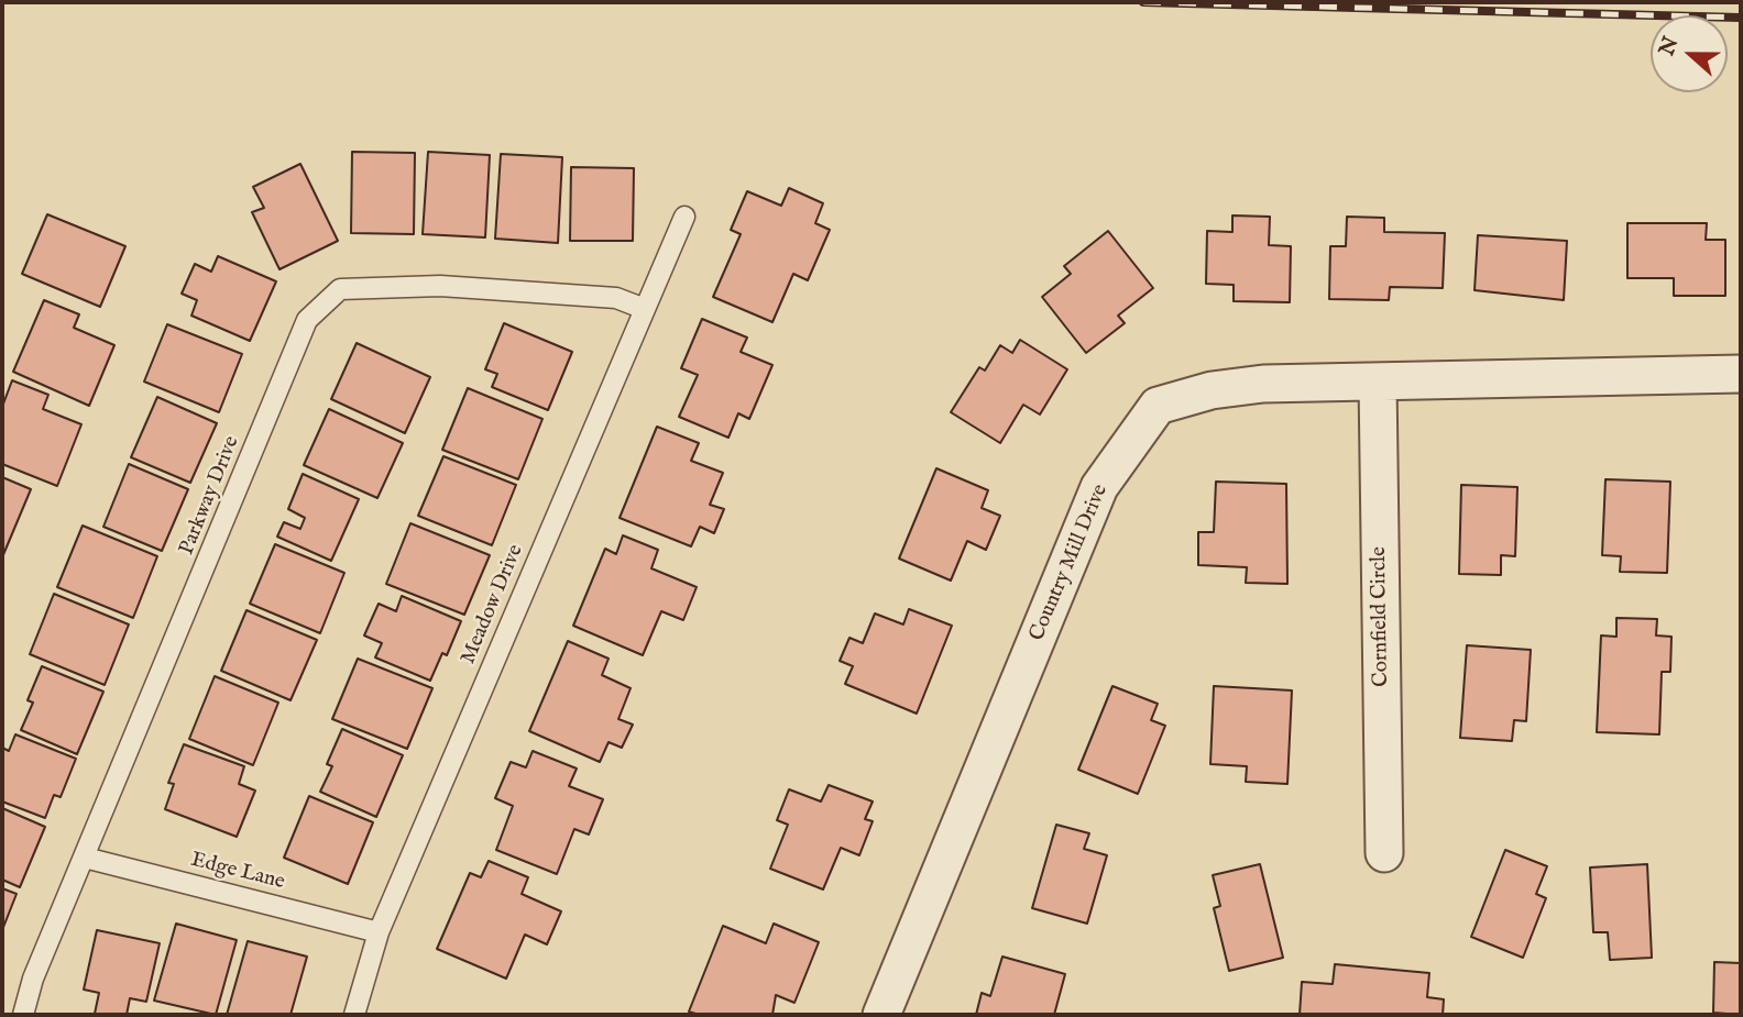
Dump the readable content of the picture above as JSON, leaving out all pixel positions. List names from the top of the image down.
{
  "streets": {
    "street": ["Country Mill Drive", "Cornfield Circle"],
    "lane": ["Parkway Drive", "Meadow Drive", "Edge Lane"]
  },
  "crossings": [
    ["Parkway Drive", "Meadow Drive"],
    ["Parkway Drive", "Edge Lane"],
    ["Country Mill Drive", "Cornfield Circle"],
    ["Meadow Drive", "Edge Lane"]
  ],
  "north": "left"
}
